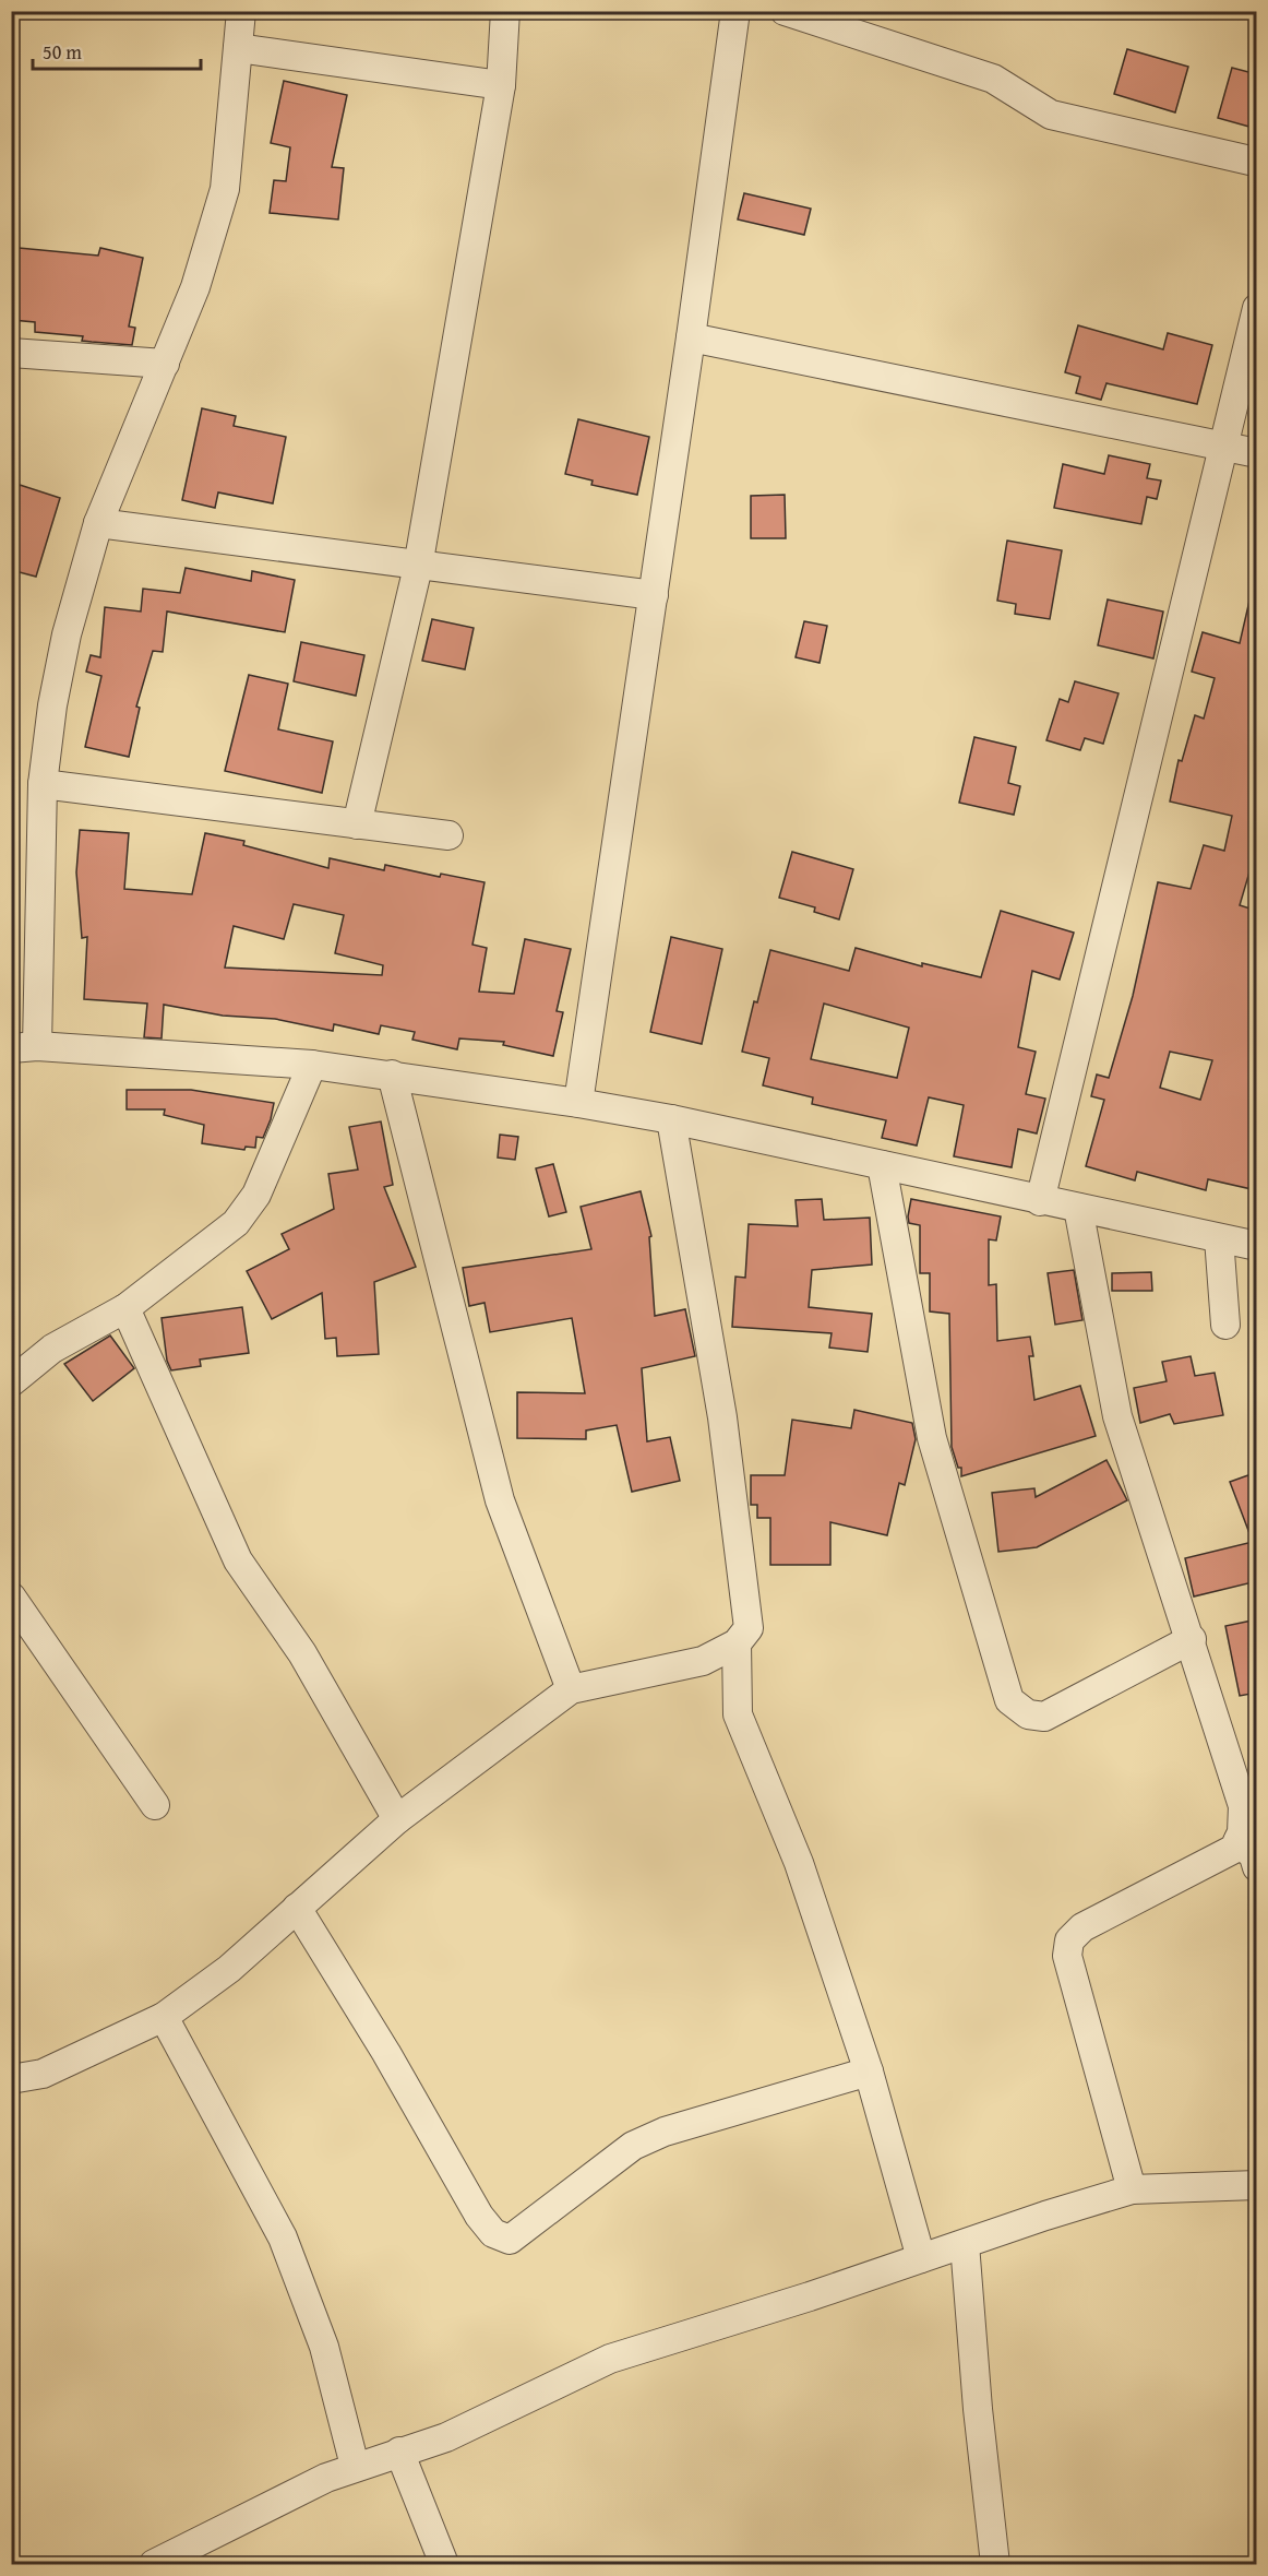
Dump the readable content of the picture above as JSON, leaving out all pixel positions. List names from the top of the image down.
{
  "scale_bar": "50 m"
}
